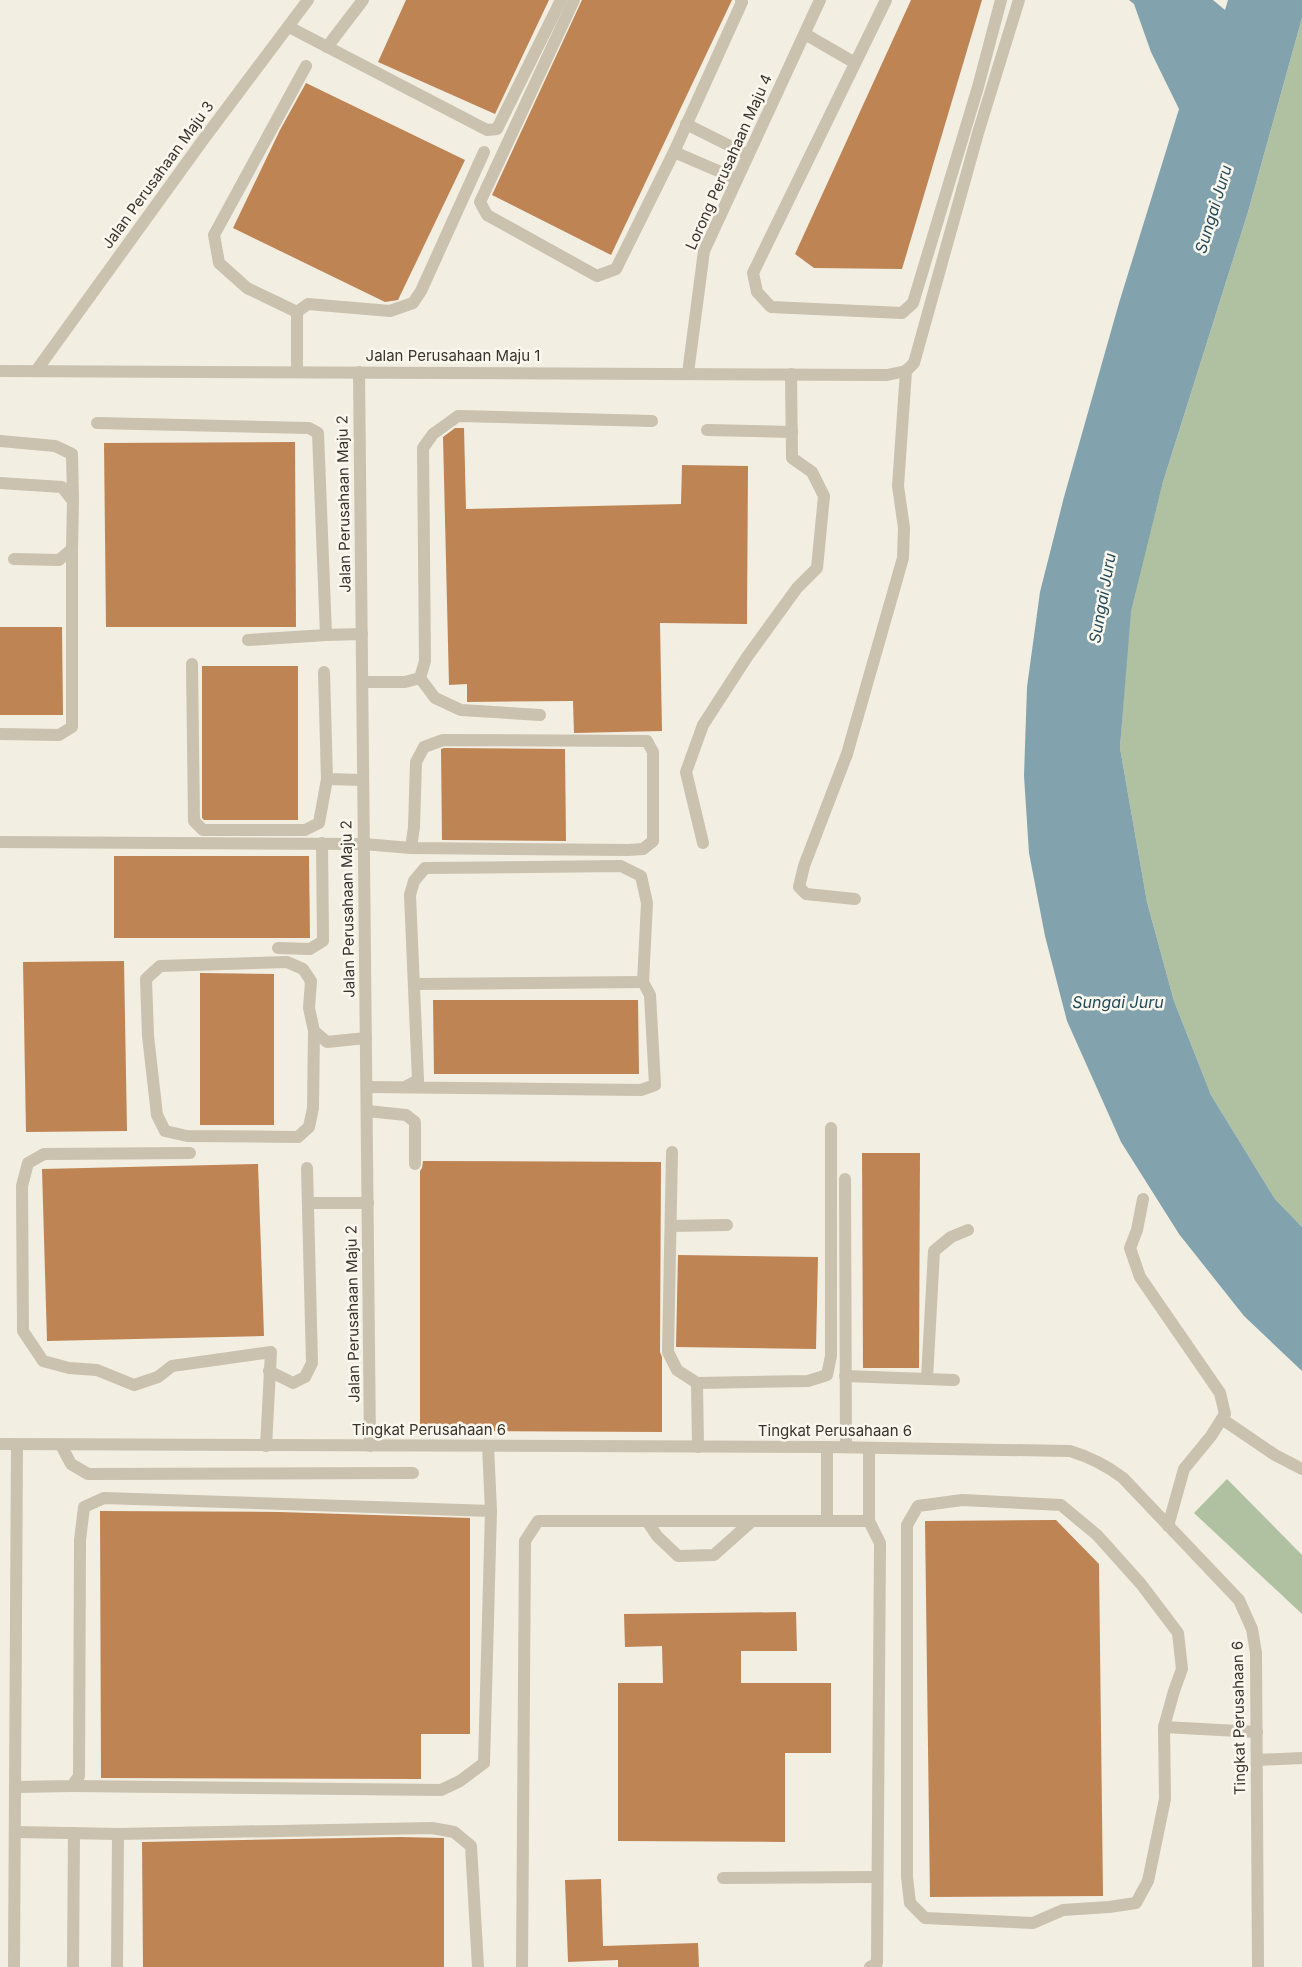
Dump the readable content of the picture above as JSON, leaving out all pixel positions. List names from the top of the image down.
{
  "streets": {
    "street": [
      "Lorong Perusahaan Maju 4",
      "Jalan Perusahaan Maju 3",
      "Jalan Perusahaan Maju 1",
      "Jalan Perusahaan Maju 2",
      "Tingkat Perusahaan 6"
    ]
  },
  "crossings": [
    ["Lorong Perusahaan Maju 4", "Jalan Perusahaan Maju 1"],
    ["Jalan Perusahaan Maju 3", "Jalan Perusahaan Maju 1"],
    ["Jalan Perusahaan Maju 1", "Jalan Perusahaan Maju 2"],
    ["Jalan Perusahaan Maju 2", "Tingkat Perusahaan 6"]
  ],
  "water": ["Sungai Juru"]
}
